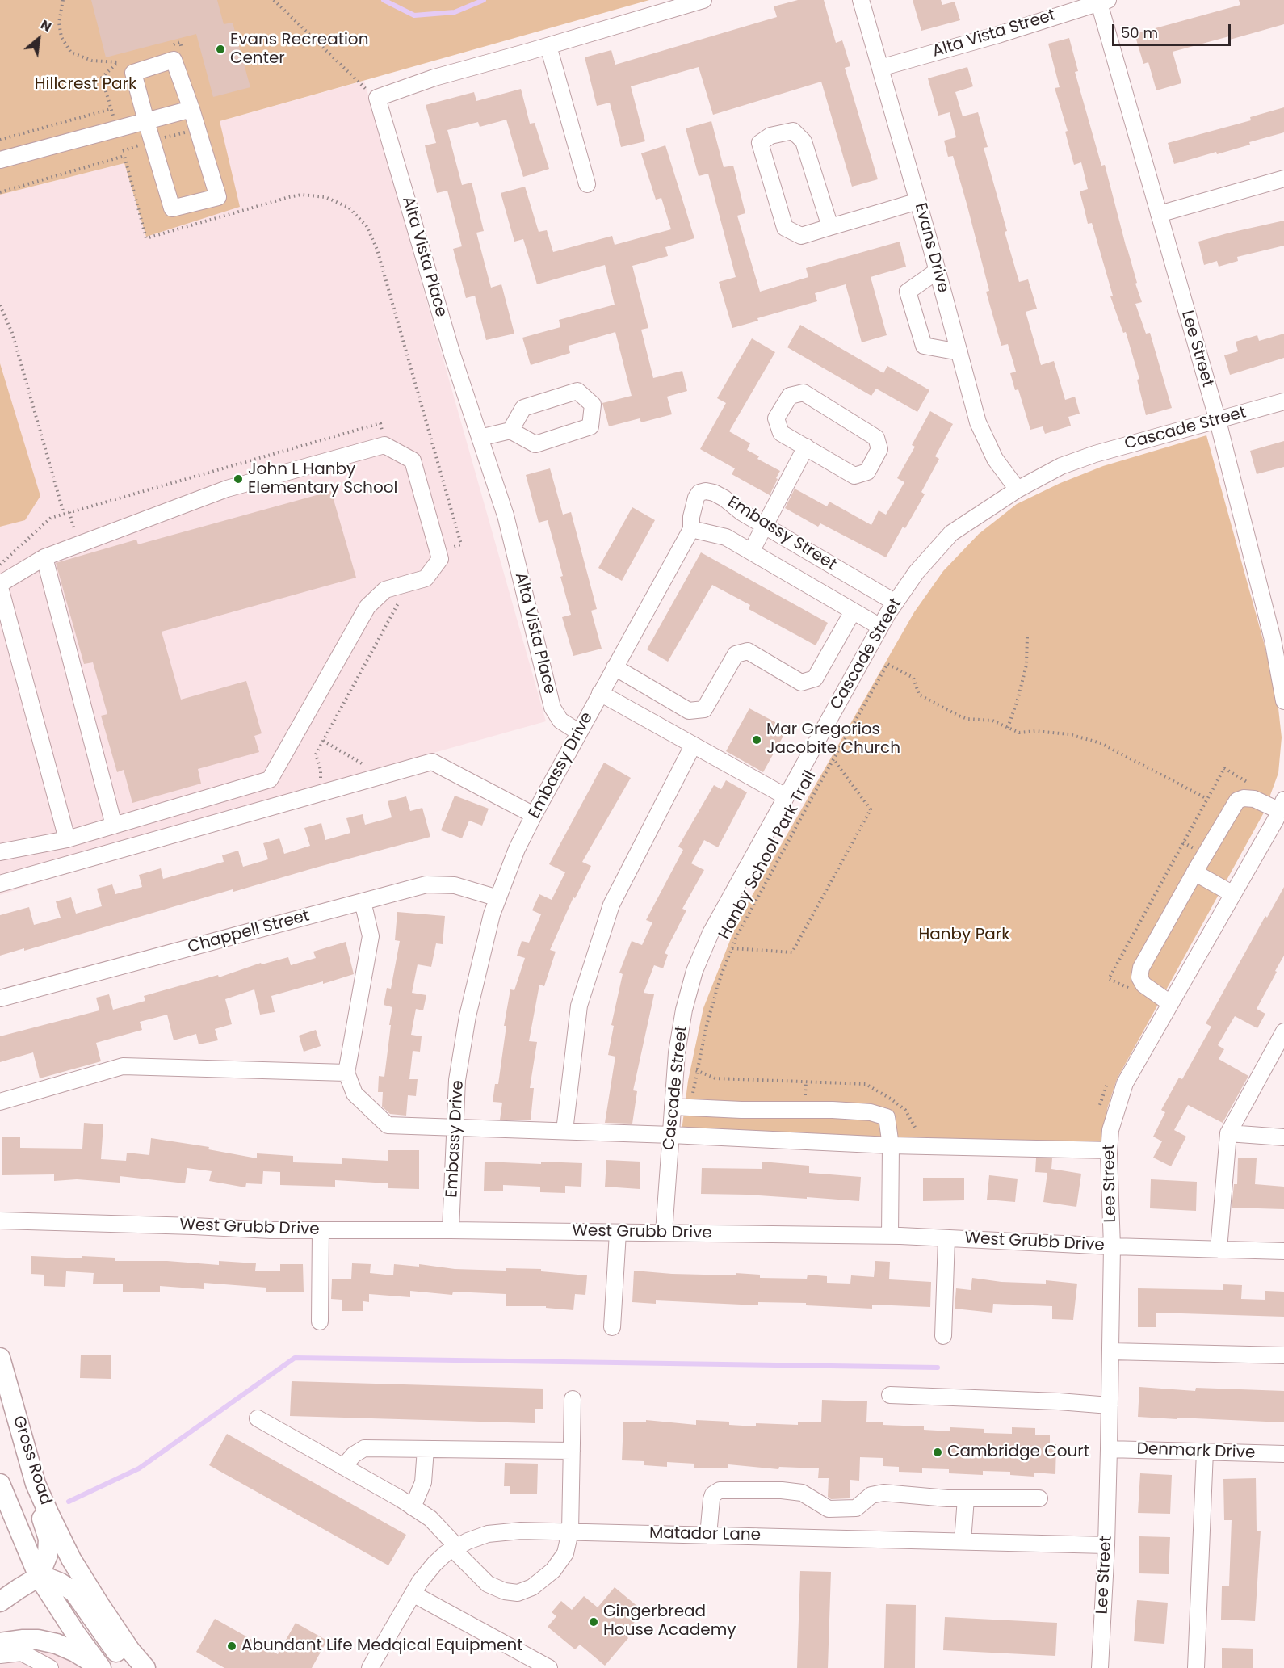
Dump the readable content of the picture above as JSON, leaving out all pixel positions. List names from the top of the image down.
{
  "streets": {
    "main road": ["Gross Road"],
    "street": [
      "Alta Vista Street",
      "Evans Drive",
      "Alta Vista Place",
      "Lee Street",
      "Cascade Street",
      "Embassy Street",
      "Embassy Drive",
      "Chappell Street",
      "West Grubb Drive",
      "Denmark Drive",
      "Matador Lane"
    ],
    "path": ["Hanby School Park Trail"]
  },
  "crossings": [
    ["Alta Vista Street", "Evans Drive"],
    ["Alta Vista Street", "Lee Street"],
    ["Evans Drive", "Cascade Street"],
    ["Alta Vista Place", "Embassy Drive"],
    ["Lee Street", "Cascade Street"],
    ["Lee Street", "West Grubb Drive"],
    ["Lee Street", "Denmark Drive"],
    ["Lee Street", "Matador Lane"],
    ["Cascade Street", "Embassy Street"],
    ["Cascade Street", "West Grubb Drive"],
    ["Embassy Street", "Embassy Drive"],
    ["Embassy Drive", "Chappell Street"],
    ["Embassy Drive", "West Grubb Drive"]
  ],
  "parks": ["Hillcrest Park", "Hanby Park"],
  "places": [
    "Evans Recreation Center",
    "John L Hanby Elementary School",
    "Mar Gregorios Jacobite Church",
    "Cambridge Court",
    "Gingerbread House Academy",
    "Abundant Life Medqical Equipment"
  ],
  "scale_bar": "50 m",
  "north": "top right"
}
